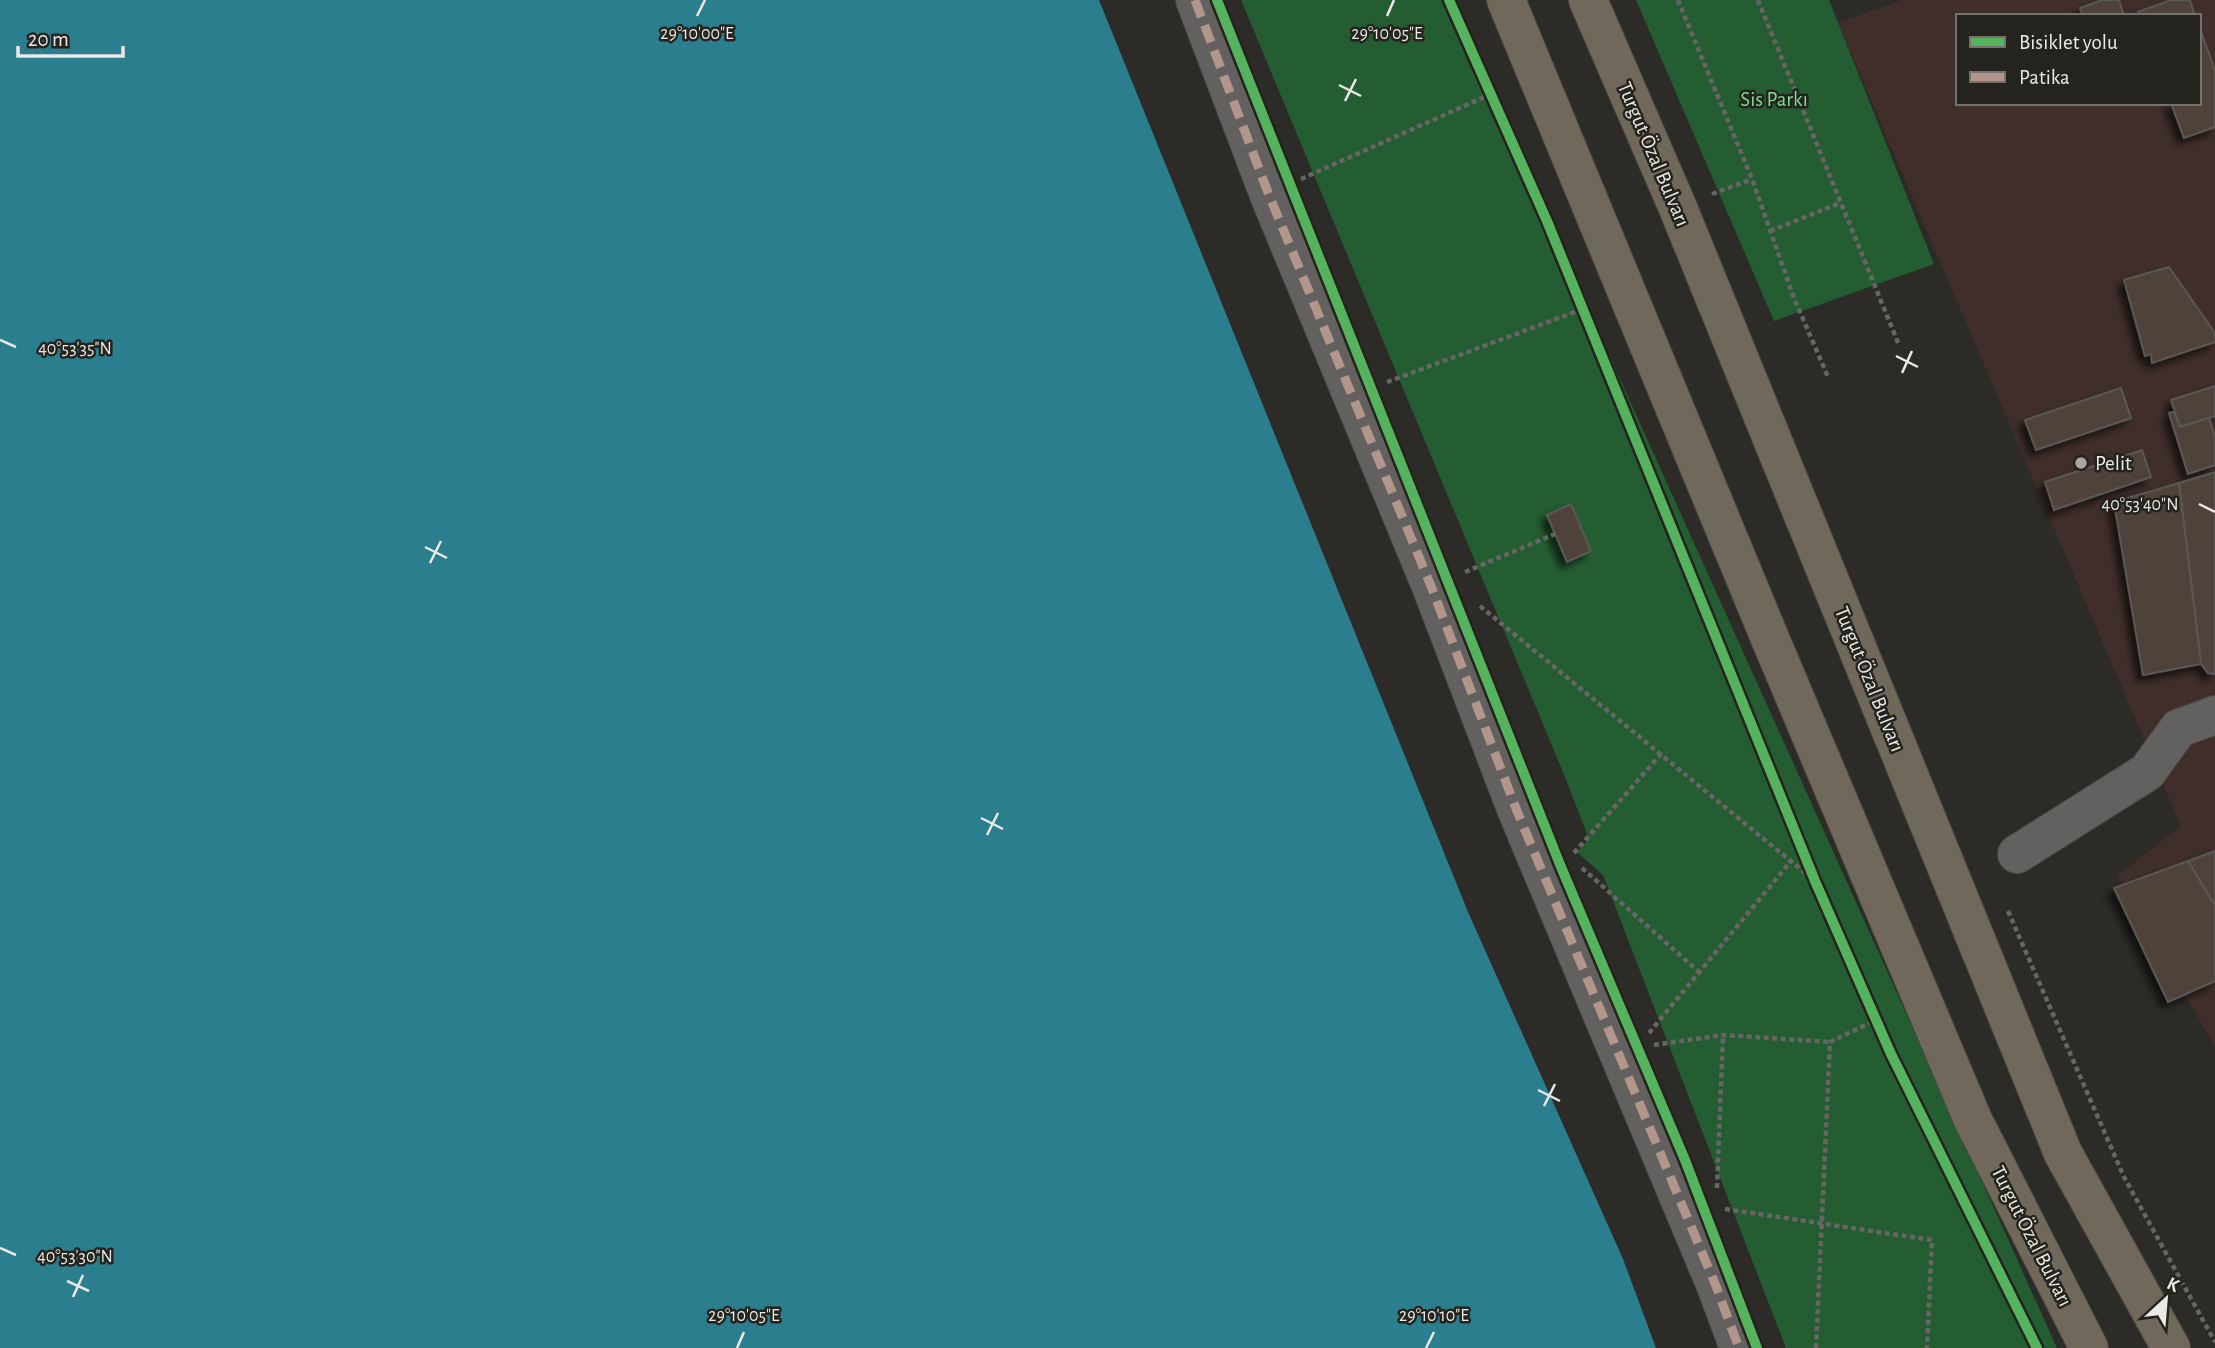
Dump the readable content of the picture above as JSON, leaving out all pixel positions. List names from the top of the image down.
{
  "streets": {
    "highway": ["Turgut Özal Bulvarı"]
  },
  "parks": ["Sis Parkı"],
  "places": ["Pelit"],
  "legend": ["Bisiklet yolu", "Patika"],
  "scale_bar": "20 m",
  "north": "top right",
  "coordinates": [
    "29°10'00\"E",
    "29°10'05\"E",
    "40°53'35\"N",
    "40°53'40\"N",
    "40°53'30\"N",
    "29°10'10\"E"
  ]
}
